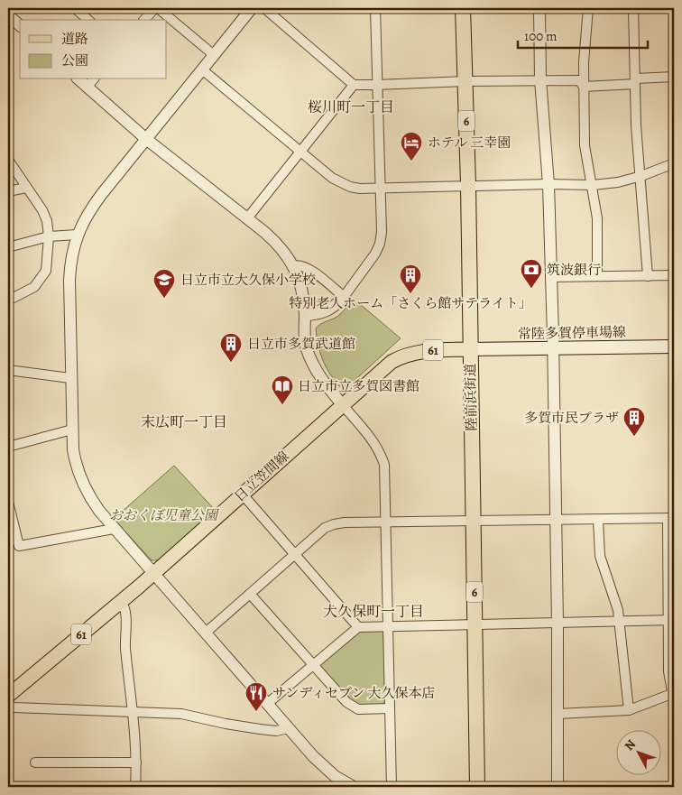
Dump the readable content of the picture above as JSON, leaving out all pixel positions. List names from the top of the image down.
{
  "streets": {
    "highway": ["6", "陸前浜街道"],
    "main road": ["常陸多賀停車場線", "61", "日立笠間線"]
  },
  "crossings": [
    ["常陸多賀停車場線", "陸前浜街道"],
    ["常陸多賀停車場線", "日立笠間線"],
    ["陸前浜街道", "日立笠間線"]
  ],
  "districts": ["桜川町一丁目", "末広町一丁目", "大久保町一丁目"],
  "parks": ["おおくぼ児童公園"],
  "places": {
    "hotel": ["ホテル 三幸園"],
    "bank": ["筑波銀行"],
    "building": ["特別老人ホーム「さくら館サテライト」", "日立市多賀武道館", "多賀市民プラザ"],
    "school or university": ["日立市立大久保小学校"],
    "library": ["日立市立多賀図書館"],
    "restaurant": ["サンディセブン 大久保本店"]
  },
  "legend": ["道路", "公園"],
  "scale_bar": "100 m",
  "north": "top left"
}
